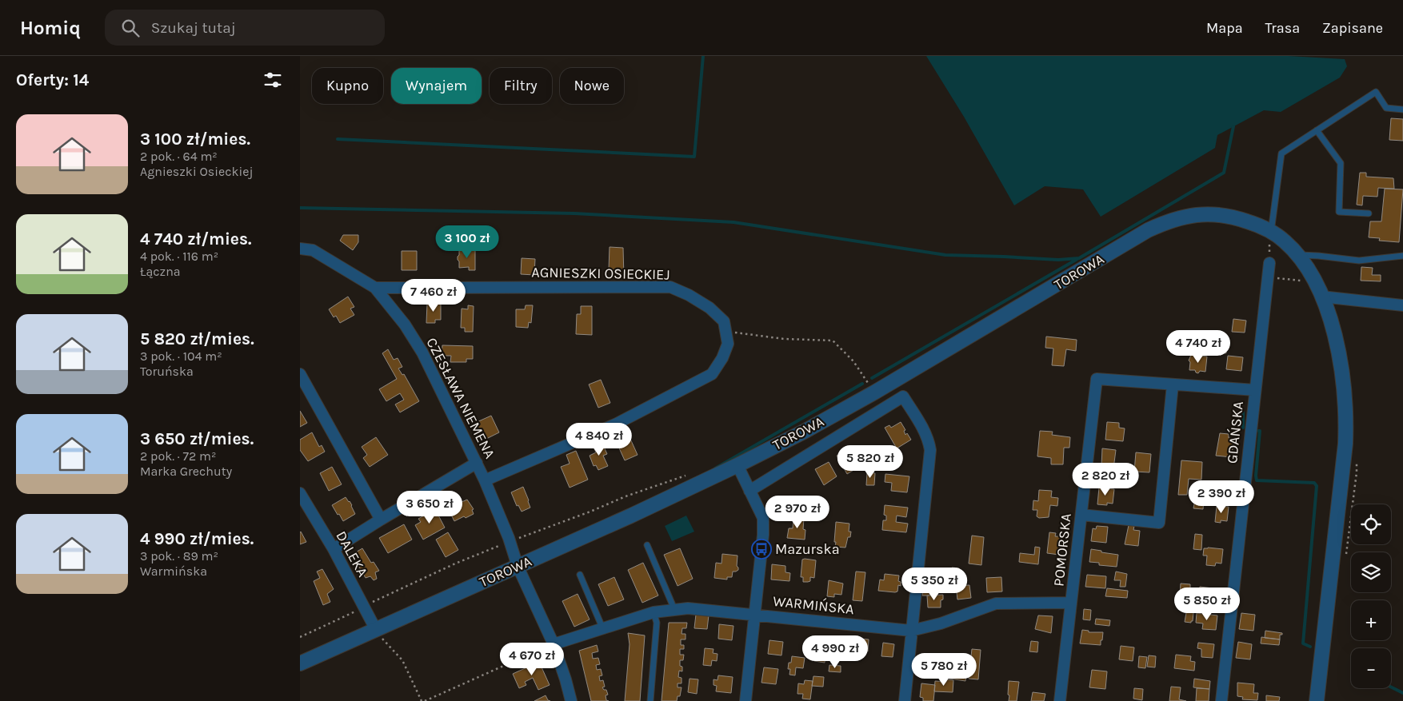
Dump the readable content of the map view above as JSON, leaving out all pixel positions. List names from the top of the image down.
{
  "streets": {
    "street": [
      "TOROWA",
      "AGNIESZKI OSIECKIEJ",
      "CZESŁAWA NIEMENA",
      "GDAŃSKA",
      "POMORSKA",
      "DALEKA",
      "WARMIŃSKA"
    ]
  },
  "crossings": [
    ["TOROWA", "CZESŁAWA NIEMENA"],
    ["TOROWA", "DALEKA"],
    ["AGNIESZKI OSIECKIEJ", "CZESŁAWA NIEMENA"],
    ["CZESŁAWA NIEMENA", "WARMIŃSKA"],
    ["POMORSKA", "WARMIŃSKA"]
  ],
  "places": {
    "bus stop": ["Mazurska"]
  },
  "page": {
    "header": "Homiq",
    "search": "Szukaj tutaj",
    "nav": ["Mapa", "Trasa", "Zapisane"],
    "heading": "Oferty: 14",
    "chip": [
      "Kupno",
      "Wynajem",
      "Filtry",
      "Nowe"
    ],
    "list": [
      {
        "name": "3 100 zł/mies.",
        "note": "2 pok. · 64 m² · Agnieszki Osieckiej"
      },
      {
        "name": "4 740 zł/mies.",
        "note": "4 pok. · 116 m² · Łączna"
      },
      {
        "name": "5 820 zł/mies.",
        "note": "3 pok. · 104 m² · Toruńska"
      },
      {
        "name": "3 650 zł/mies.",
        "note": "2 pok. · 72 m² · Marka Grechuty"
      },
      {
        "name": "4 990 zł/mies.",
        "note": "3 pok. · 89 m² · Warmińska"
      }
    ],
    "price": [
      "3 100 zł",
      "7 460 zł",
      "4 740 zł",
      "4 840 zł",
      "5 820 zł",
      "2 820 zł",
      "2 390 zł",
      "3 650 zł",
      "2 970 zł",
      "5 350 zł",
      "5 850 zł",
      "4 990 zł",
      "4 670 zł",
      "5 780 zł"
    ],
    "map_buttons": ["+", "−"]
  }
}
